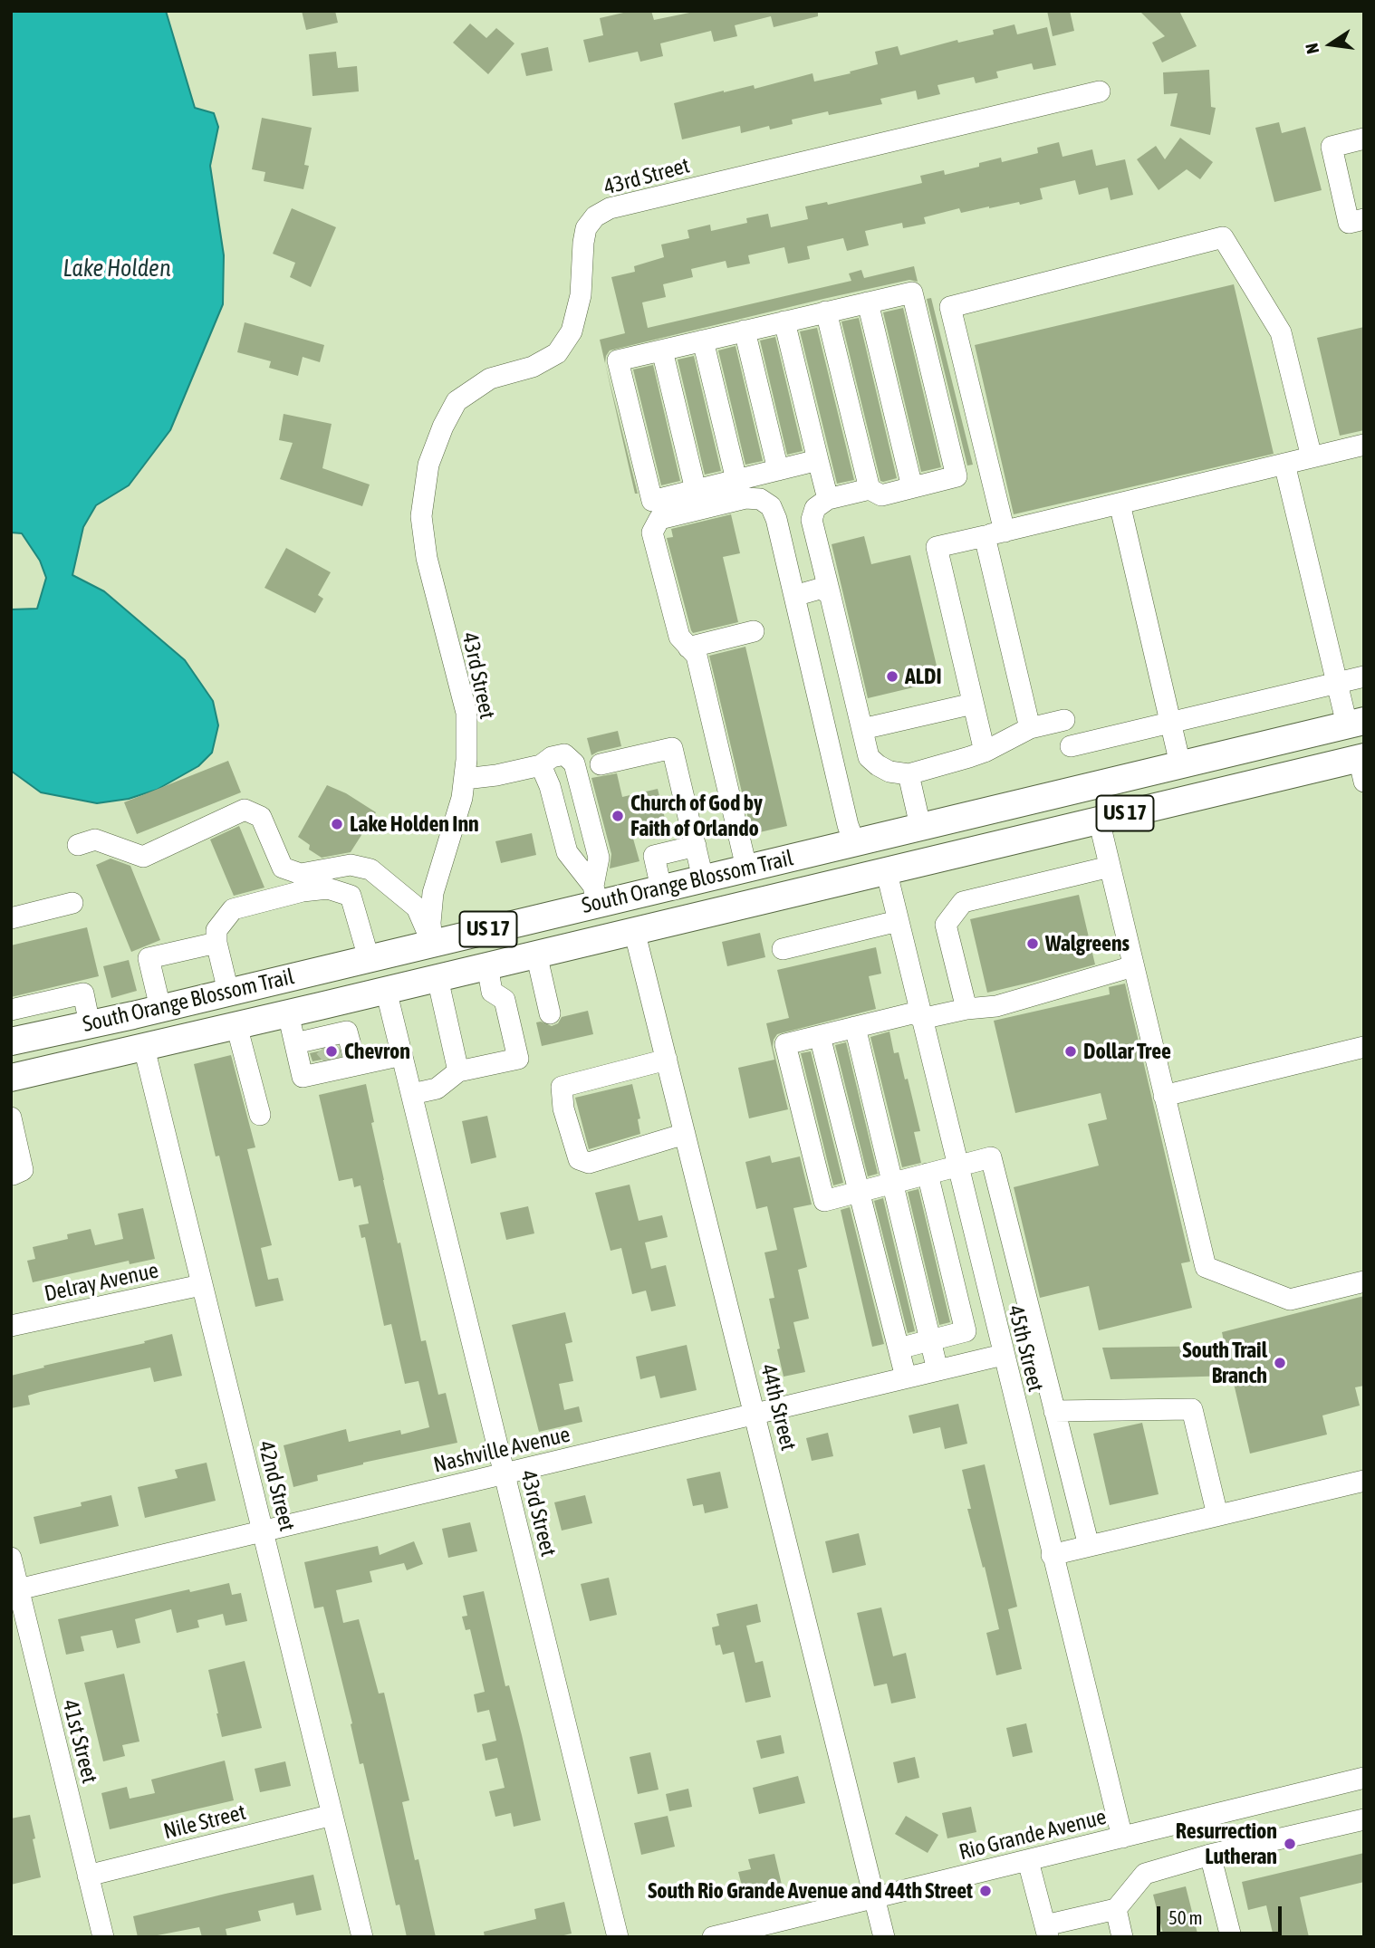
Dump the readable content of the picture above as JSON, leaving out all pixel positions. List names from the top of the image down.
{
  "streets": {
    "main road": ["US 17", "South Orange Blossom Trail"],
    "street": [
      "43rd Street",
      "Delray Avenue",
      "45th Street",
      "44th Street",
      "Nashville Avenue",
      "42nd Street",
      "41st Street",
      "Nile Street",
      "Rio Grande Avenue"
    ]
  },
  "crossings": [
    ["43rd Street", "South Orange Blossom Trail"],
    ["43rd Street", "Nashville Avenue"],
    ["South Orange Blossom Trail", "45th Street"],
    ["South Orange Blossom Trail", "44th Street"],
    ["South Orange Blossom Trail", "42nd Street"],
    ["Delray Avenue", "42nd Street"],
    ["45th Street", "Nashville Avenue"],
    ["45th Street", "Rio Grande Avenue"],
    ["44th Street", "Nashville Avenue"],
    ["44th Street", "Rio Grande Avenue"],
    ["Nashville Avenue", "42nd Street"],
    ["Nashville Avenue", "41st Street"],
    ["42nd Street", "Nile Street"],
    ["41st Street", "Nile Street"]
  ],
  "water": ["Lake Holden"],
  "places": [
    "ALDI",
    "Church of God by Faith of Orlando",
    "Lake Holden Inn",
    "Walgreens",
    "Chevron",
    "Dollar Tree",
    "South Trail Branch",
    "Resurrection Lutheran",
    "South Rio Grande Avenue and 44th Street"
  ],
  "scale_bar": "50 m",
  "north": "left"
}
